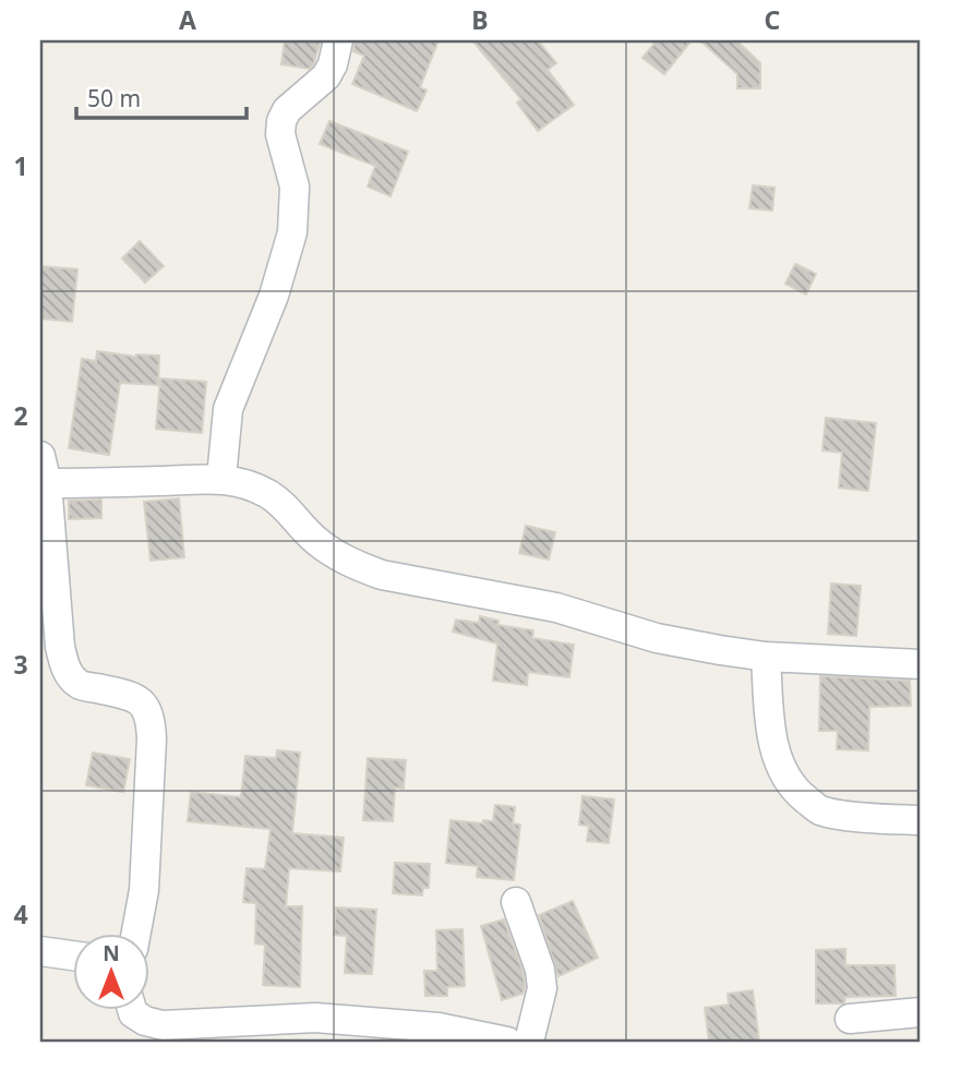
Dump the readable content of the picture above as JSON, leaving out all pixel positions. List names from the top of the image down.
{
  "scale_bar": "50 m",
  "north": "top",
  "grid": {
    "columns": ["A", "B", "C"],
    "rows": [
      "1",
      "2",
      "3",
      "4"
    ]
  }
}
